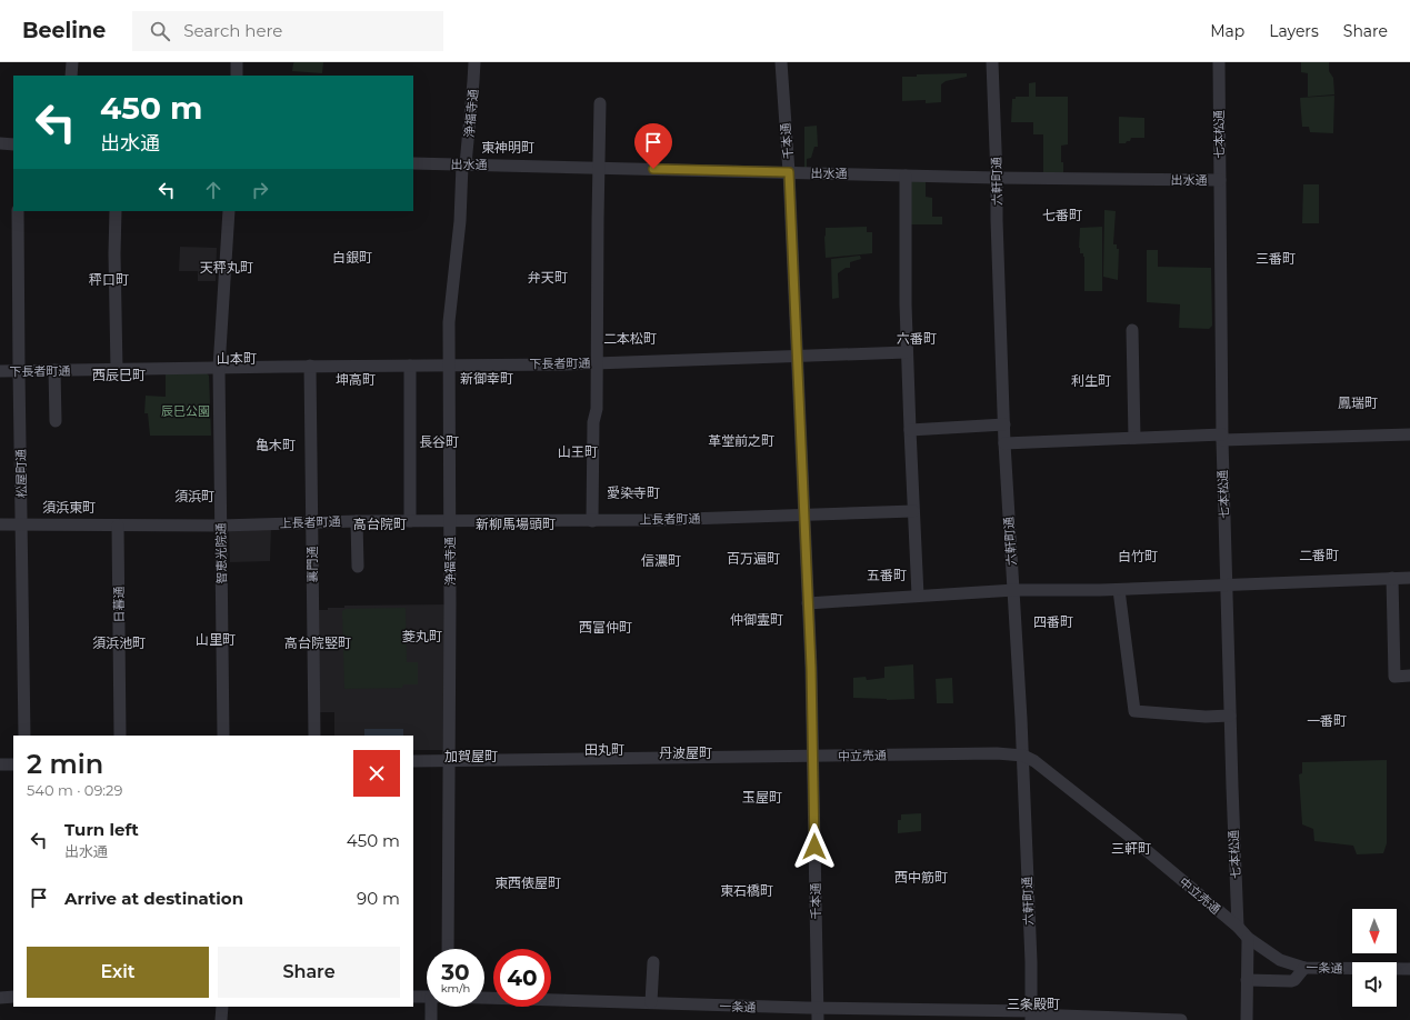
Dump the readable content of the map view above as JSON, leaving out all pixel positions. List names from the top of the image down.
{
  "streets": {
    "street": [
      "浄福寺通",
      "七本松通",
      "千本通",
      "出水通",
      "六軒町通",
      "下長者町通",
      "松屋町通",
      "上長者町通",
      "智恵光院通",
      "裏門通",
      "日暮通",
      "中立売通",
      "一条通"
    ]
  },
  "crossings": [
    ["浄福寺通", "出水通"],
    ["浄福寺通", "下長者町通"],
    ["浄福寺通", "上長者町通"],
    ["浄福寺通", "中立売通"],
    ["七本松通", "出水通"],
    ["七本松通", "中立売通"],
    ["千本通", "出水通"],
    ["千本通", "下長者町通"],
    ["千本通", "上長者町通"],
    ["千本通", "中立売通"],
    ["千本通", "一条通"],
    ["出水通", "六軒町通"],
    ["六軒町通", "中立売通"],
    ["六軒町通", "一条通"],
    ["下長者町通", "松屋町通"],
    ["下長者町通", "智恵光院通"],
    ["下長者町通", "裏門通"],
    ["松屋町通", "上長者町通"],
    ["上長者町通", "智恵光院通"],
    ["上長者町通", "裏門通"],
    ["上長者町通", "日暮通"],
    ["中立売通", "一条通"]
  ],
  "districts": [
    "東神明町",
    "七番町",
    "白銀町",
    "三番町",
    "天秤丸町",
    "弁天町",
    "秤口町",
    "二本松町",
    "六番町",
    "山本町",
    "西辰巳町",
    "新御幸町",
    "坤高町",
    "利生町",
    "鳳瑞町",
    "革堂前之町",
    "長谷町",
    "亀木町",
    "山王町",
    "愛染寺町",
    "須浜町",
    "須浜東町",
    "高台院町",
    "新柳馬場頭町",
    "二番町",
    "白竹町",
    "百万遍町",
    "信濃町",
    "五番町",
    "仲御霊町",
    "四番町",
    "西富仲町",
    "菱丸町",
    "山里町",
    "須浜池町",
    "高台院竪町",
    "一番町",
    "田丸町",
    "丹波屋町",
    "加賀屋町",
    "玉屋町",
    "三軒町",
    "西中筋町",
    "東西俵屋町",
    "東石橋町",
    "三条殿町"
  ],
  "parks": ["辰巳公園"],
  "north": "bottom",
  "page": {
    "header": "Beeline",
    "search": "Search here",
    "nav": ["Map", "Layers", "Share"],
    "turn": ["450 m", "出水通"],
    "heading": ["2 min", "540 m · 09:29"],
    "list": [
      {
        "name": "Turn left",
        "note": "出水通",
        "value": "450 m"
      },
      {
        "name": "Arrive at destination",
        "value": "90 m"
      }
    ],
    "buttons": ["Exit", "Share"],
    "speed": "30 km/h",
    "limit": "40"
  }
}
